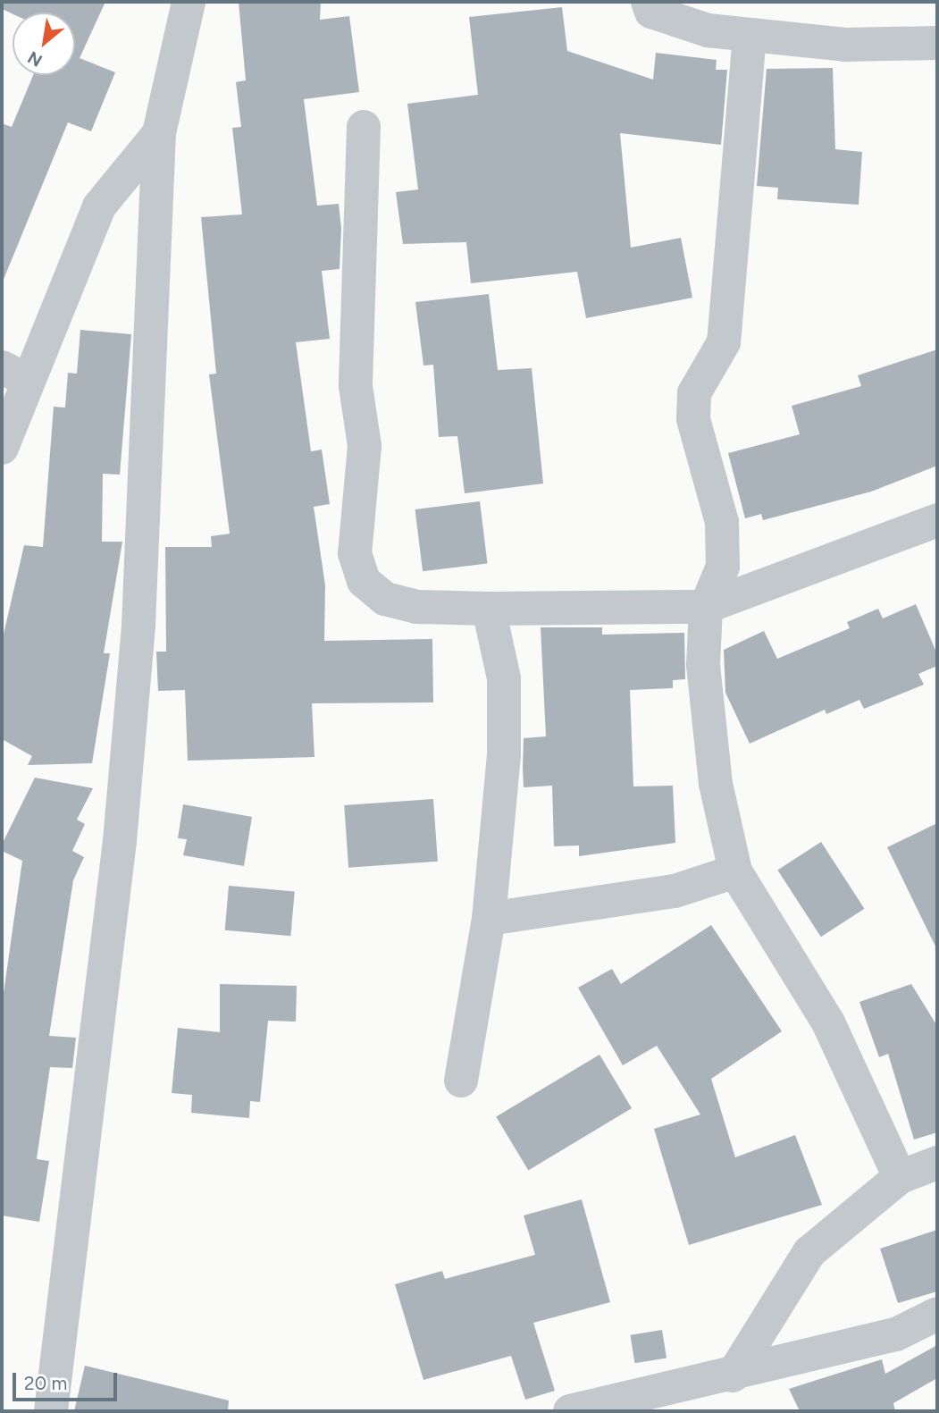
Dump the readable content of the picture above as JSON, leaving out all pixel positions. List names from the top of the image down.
{
  "scale_bar": "20 m",
  "north": "bottom left"
}
